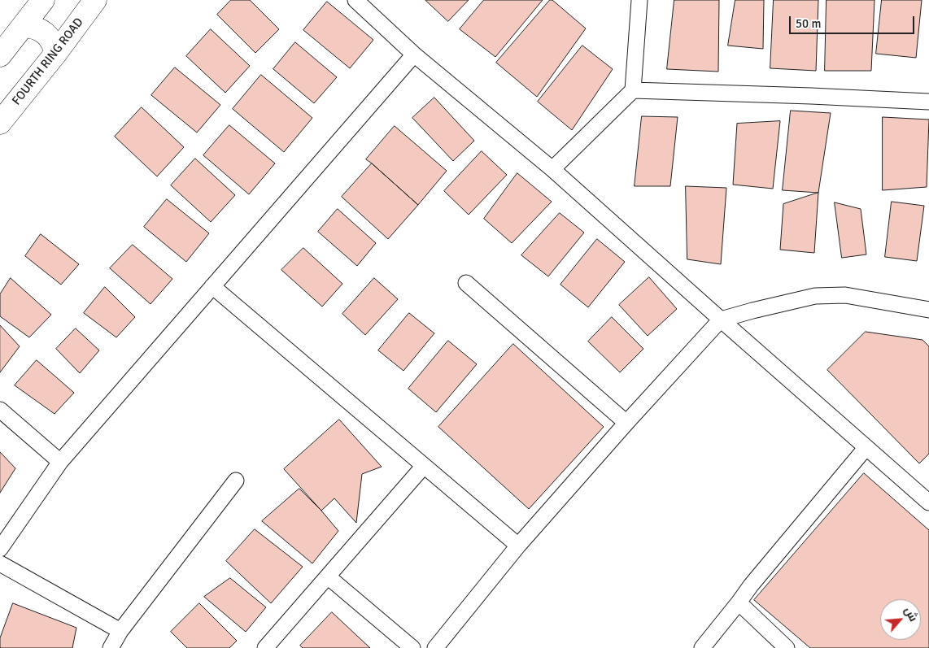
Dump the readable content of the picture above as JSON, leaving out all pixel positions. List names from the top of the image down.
{
  "streets": {
    "main road": ["FOURTH RING ROAD"]
  },
  "scale_bar": "50 m",
  "north": "top right"
}
